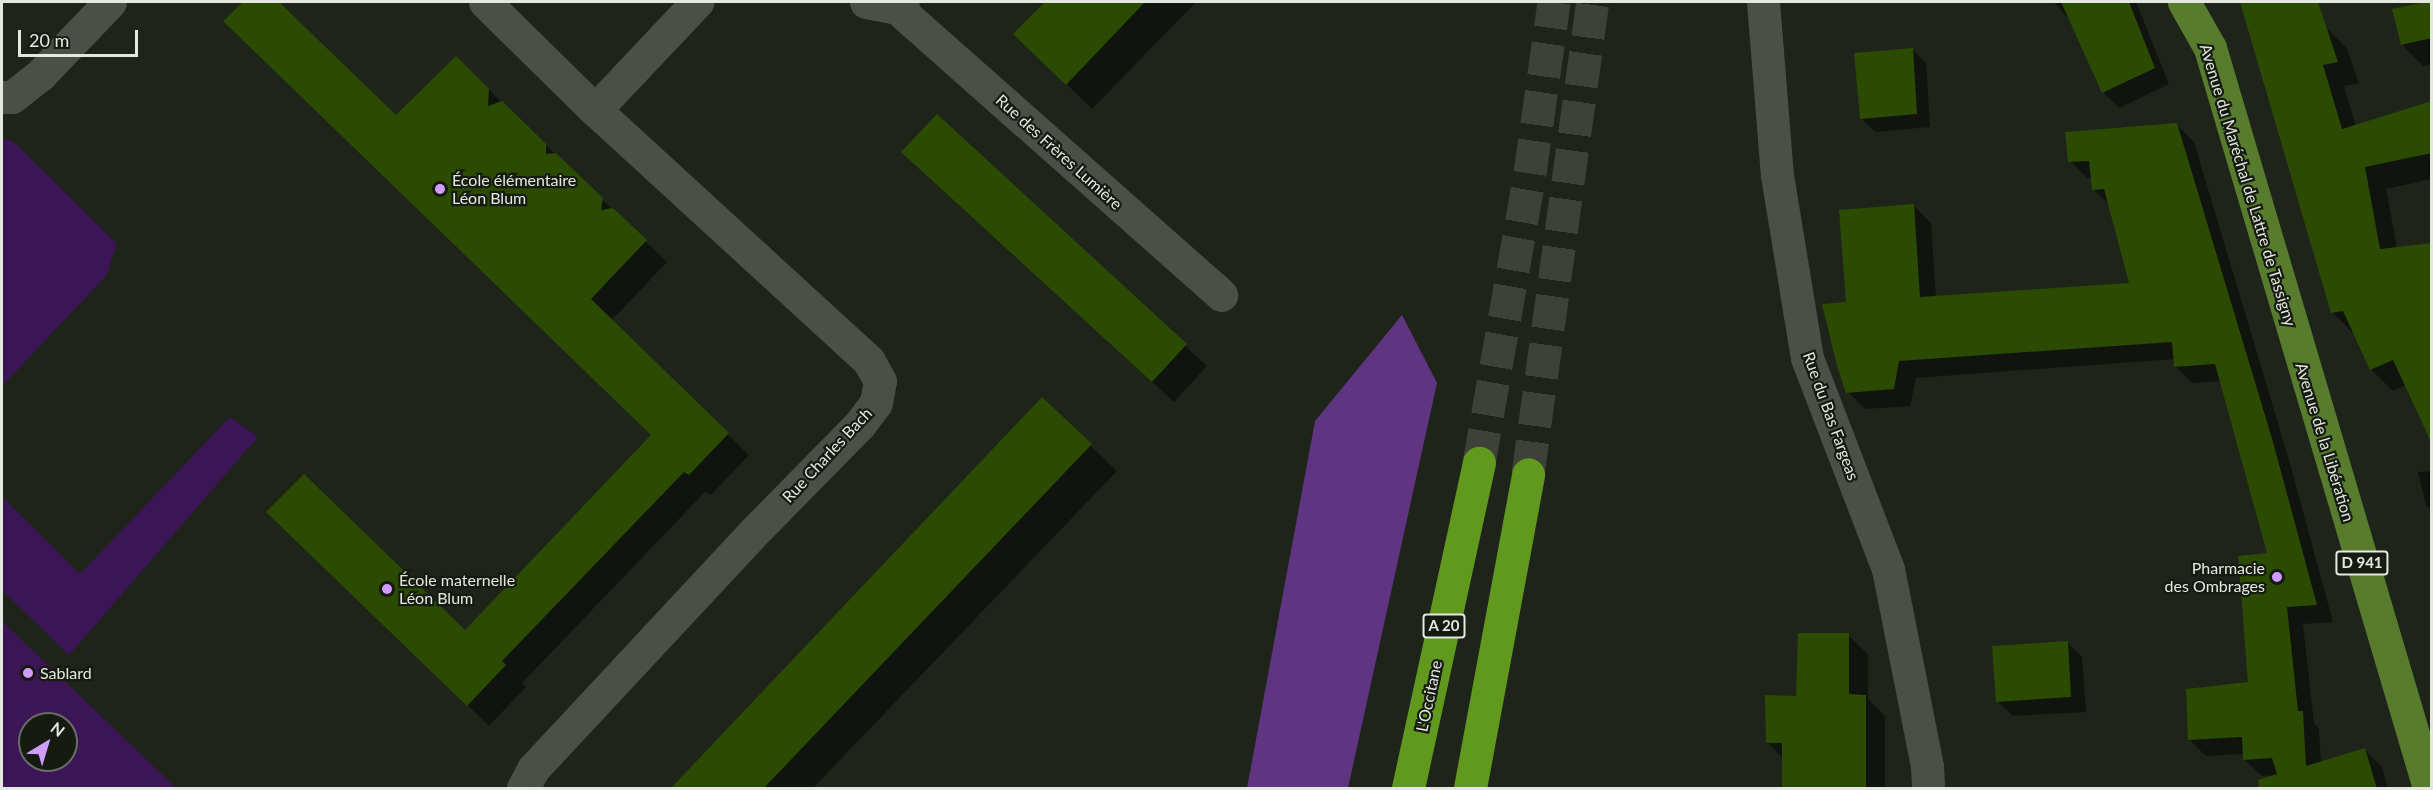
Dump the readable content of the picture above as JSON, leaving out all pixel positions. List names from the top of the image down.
{
  "streets": {
    "highway": ["A 20", "L'Occitane"],
    "main road": ["Avenue du Maréchal de Lattre de Tassigny", "Avenue de la Libération", "D 941"],
    "street": ["Rue des Frères Lumière", "Rue du Bas Fargeas", "Rue Charles Bach"]
  },
  "crossings": [
    ["Avenue du Maréchal de Lattre de Tassigny", "Avenue de la Libération"]
  ],
  "places": [
    "École élémentaire Léon Blum",
    "Pharmacie des Ombrages",
    "École maternelle Léon Blum",
    "Sablard"
  ],
  "scale_bar": "20 m",
  "north": "top right"
}
